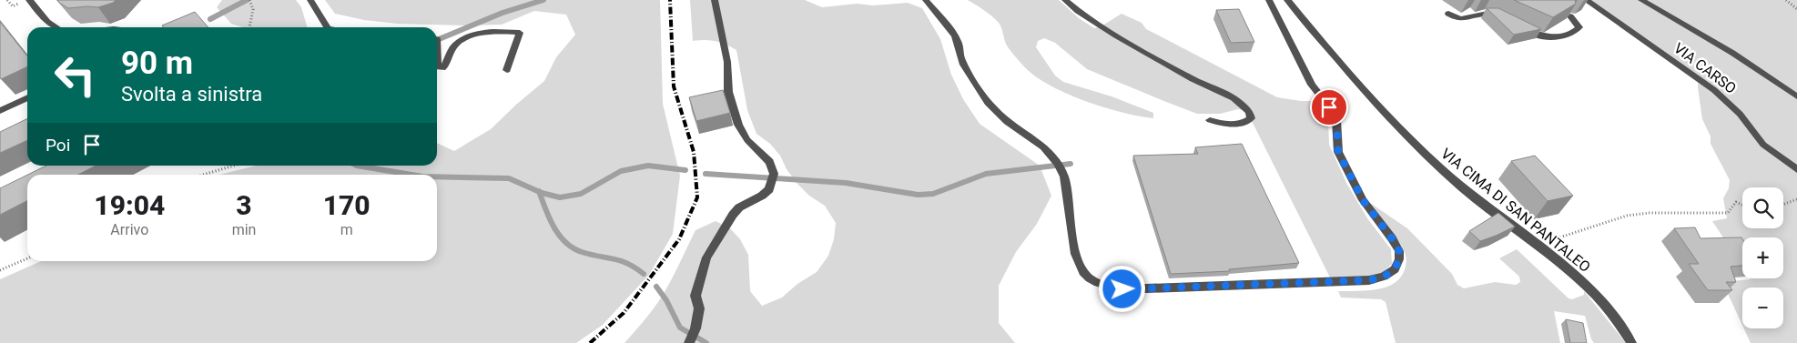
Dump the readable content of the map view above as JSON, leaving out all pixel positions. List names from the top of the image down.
{
  "streets": {
    "street": ["VIA CARSO", "VIA CIMA DI SAN PANTALEO"]
  },
  "page": {
    "turn": ["90 m", "Svolta a sinistra"],
    "then": "Poi",
    "eta": [
      "19:04",
      "Arrivo",
      "3",
      "min",
      "170",
      "m"
    ],
    "map_buttons": ["+", "−"]
  }
}
